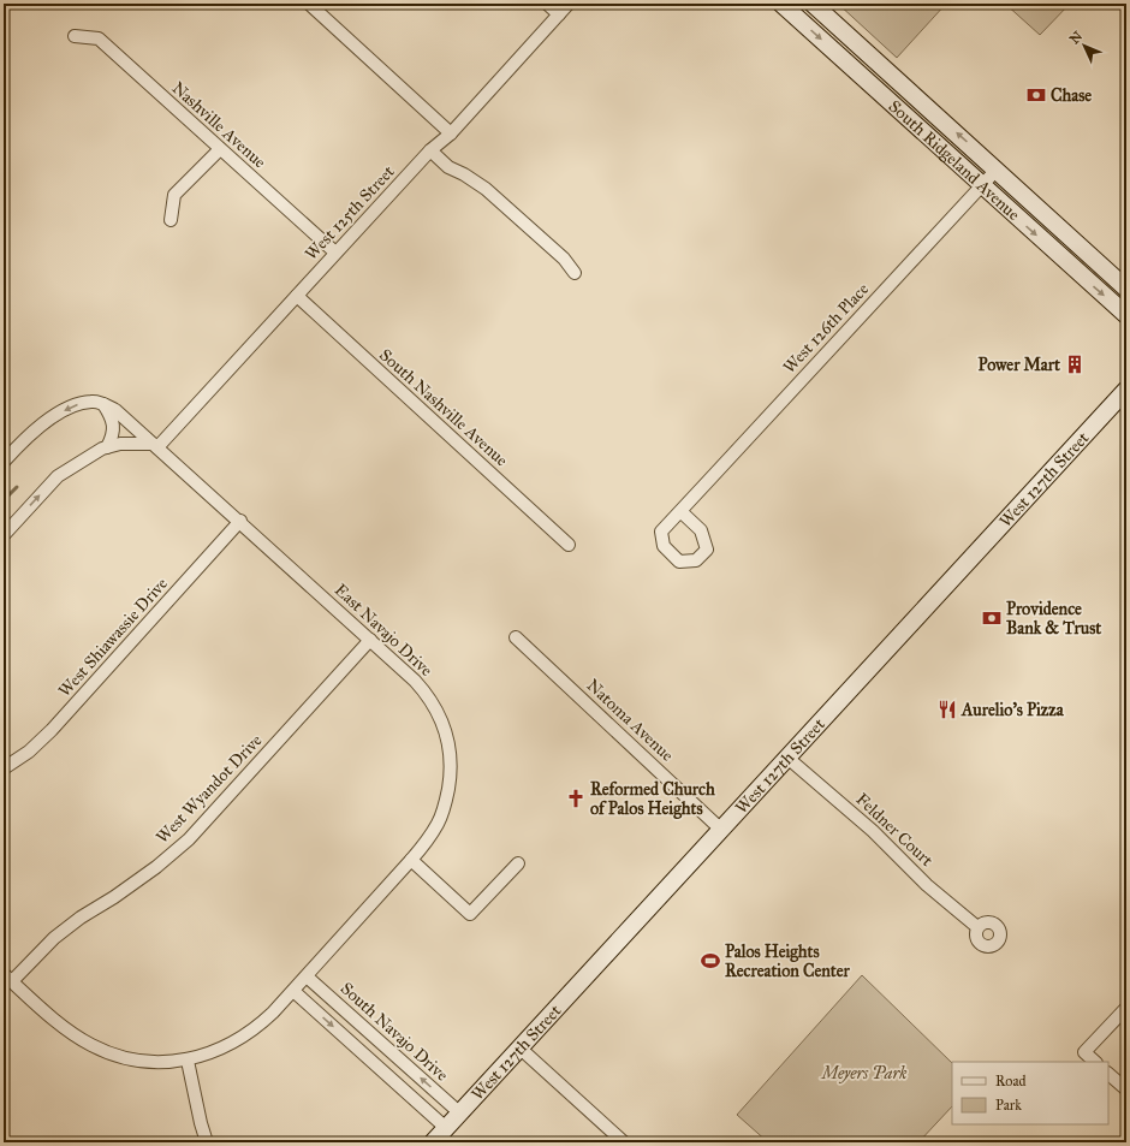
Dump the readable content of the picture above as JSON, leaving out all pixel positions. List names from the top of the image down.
{
  "streets": {
    "main road": ["South Ridgeland Avenue", "West 127th Street"],
    "street": [
      "Nashville Avenue",
      "West 125th Street",
      "West 126th Place",
      "South Nashville Avenue",
      "East Navajo Drive",
      "West Shiawassie Drive",
      "Natoma Avenue",
      "West Wyandot Drive",
      "Feldner Court",
      "South Navajo Drive"
    ]
  },
  "crossings": [
    ["Nashville Avenue", "West 125th Street"],
    ["South Ridgeland Avenue", "West 126th Place"],
    ["West 125th Street", "South Nashville Avenue"],
    ["West 125th Street", "East Navajo Drive"],
    ["West 127th Street", "Natoma Avenue"],
    ["West 127th Street", "Feldner Court"],
    ["West 127th Street", "South Navajo Drive"],
    ["East Navajo Drive", "West Shiawassie Drive"],
    ["East Navajo Drive", "West Wyandot Drive"],
    ["East Navajo Drive", "South Navajo Drive"]
  ],
  "parks": ["Meyers Park"],
  "places": {
    "bank": ["Chase", "Providence Bank & Trust"],
    "building": ["Power Mart"],
    "restaurant": ["Aurelio's Pizza"],
    "church": ["Reformed Church of Palos Heights"],
    "sports": ["Palos Heights Recreation Center"]
  },
  "legend": ["Road", "Park"],
  "north": "top left"
}
